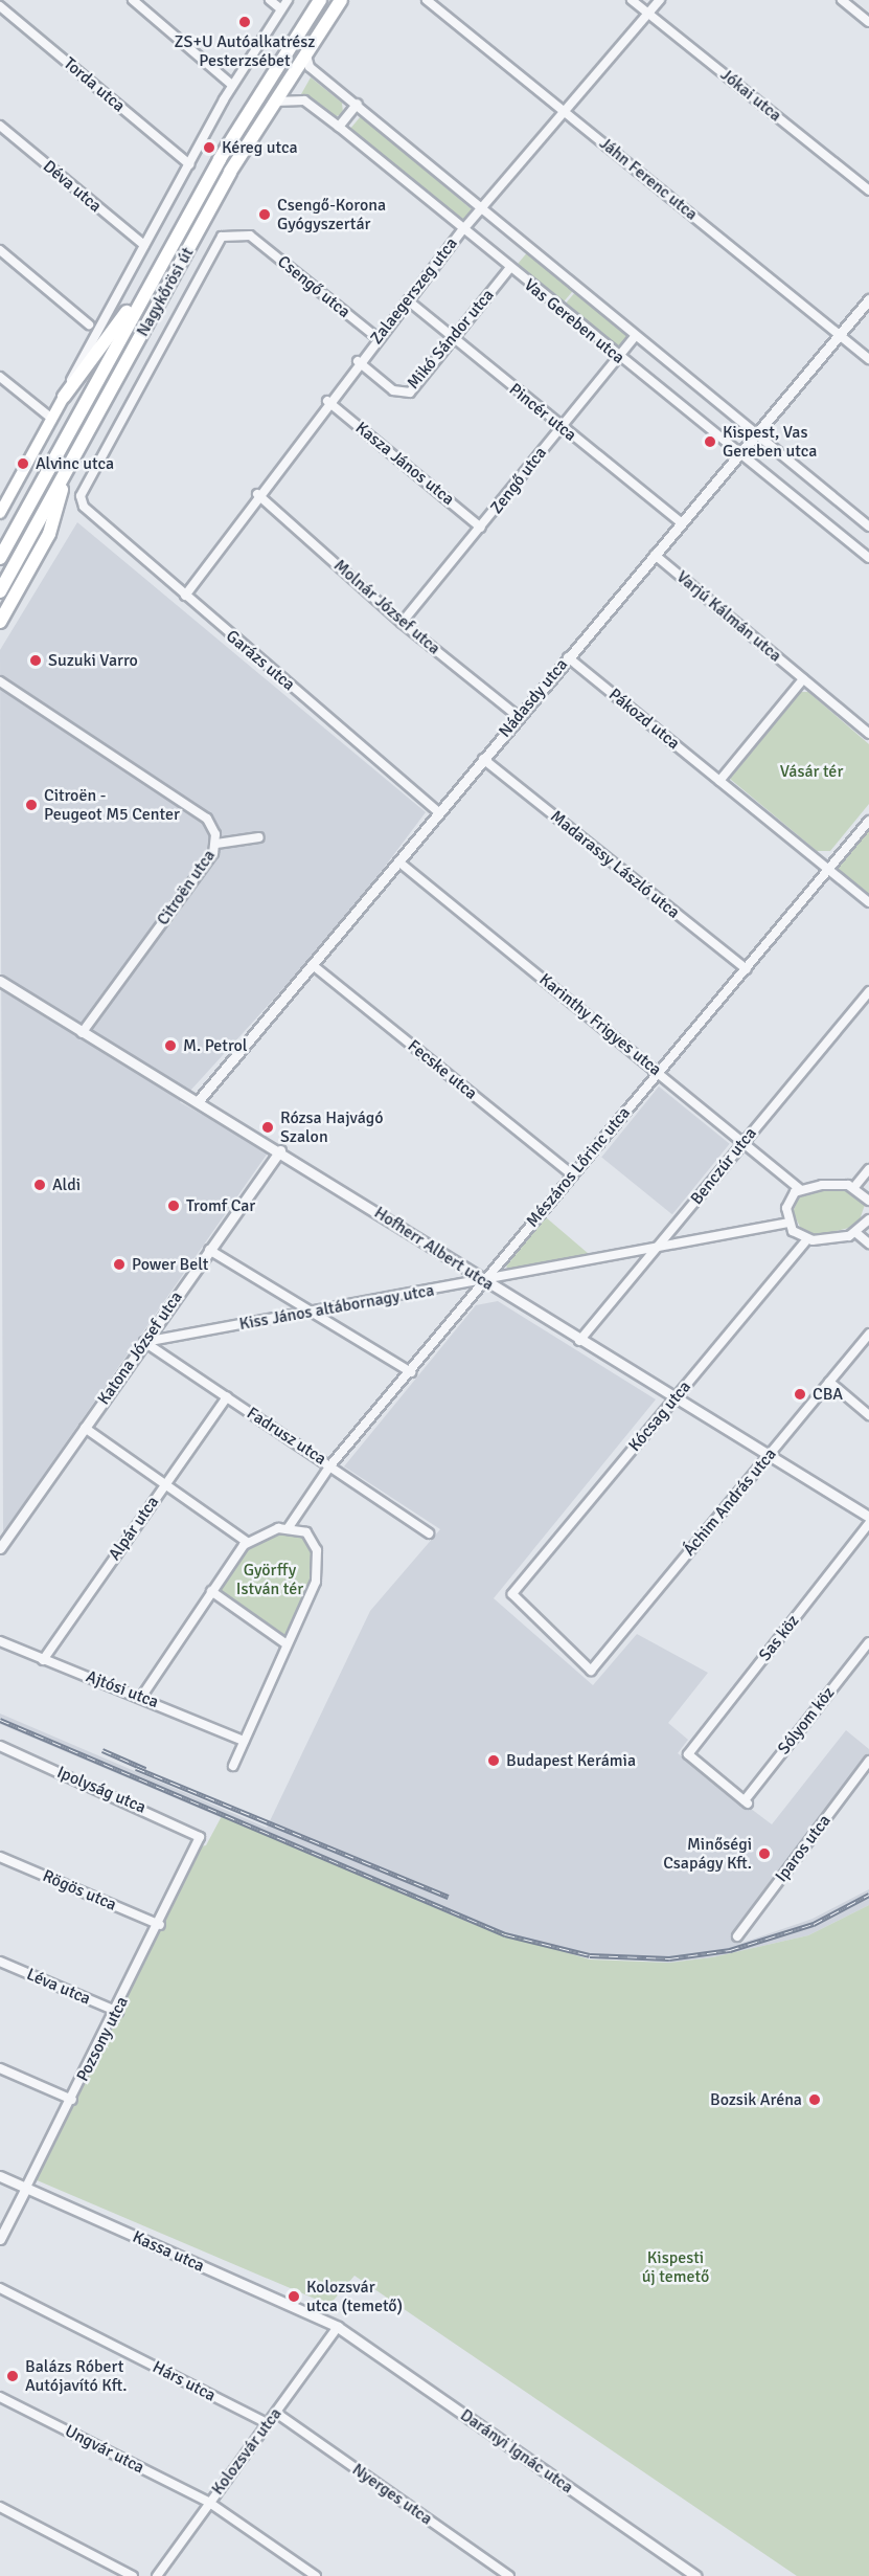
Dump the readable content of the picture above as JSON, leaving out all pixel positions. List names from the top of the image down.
{
  "streets": {
    "main road": ["Nagykőrösi út"],
    "street": [
      "Torda utca",
      "Jókai utca",
      "Jáhn Ferenc utca",
      "Déva utca",
      "Csengő utca",
      "Zalaegerszeg utca",
      "Vas Gereben utca",
      "Mikó Sándor utca",
      "Pincér utca",
      "Kasza János utca",
      "Zengő utca",
      "Molnár József utca",
      "Varjú Kálmán utca",
      "Garázs utca",
      "Nádasdy utca",
      "Pákozd utca",
      "Madarassy László utca",
      "Citroën utca",
      "Karinthy Frigyes utca",
      "Fecske utca",
      "Benczúr utca",
      "Mészáros Lőrinc utca",
      "Hofherr Albert utca",
      "Kiss János altábornagy utca",
      "Katona József utca",
      "Kócsag utca",
      "Fadrusz utca",
      "Áchim András utca",
      "Alpár utca",
      "Sas köz",
      "Ajtósi utca",
      "Sólyom köz",
      "Ipolyság utca",
      "Iparos utca",
      "Rögös utca",
      "Léva utca",
      "Pozsony utca",
      "Kassa utca",
      "Hárs utca",
      "Ungvár utca",
      "Kolozsvár utca",
      "Darányi Ignác utca",
      "Nyerges utca"
    ]
  },
  "crossings": [
    ["Jókai utca", "Zalaegerszeg utca"],
    ["Jáhn Ferenc utca", "Zalaegerszeg utca"],
    ["Jáhn Ferenc utca", "Nádasdy utca"],
    ["Csengő utca", "Zalaegerszeg utca"],
    ["Csengő utca", "Nagykőrösi út"],
    ["Zalaegerszeg utca", "Vas Gereben utca"],
    ["Zalaegerszeg utca", "Mikó Sándor utca"],
    ["Zalaegerszeg utca", "Pincér utca"],
    ["Zalaegerszeg utca", "Kasza János utca"],
    ["Zalaegerszeg utca", "Molnár József utca"],
    ["Zalaegerszeg utca", "Garázs utca"],
    ["Nagykőrösi út", "Vas Gereben utca"],
    ["Nagykőrösi út", "Garázs utca"],
    ["Vas Gereben utca", "Mikó Sándor utca"],
    ["Vas Gereben utca", "Zengő utca"],
    ["Vas Gereben utca", "Nádasdy utca"],
    ["Mikó Sándor utca", "Pincér utca"],
    ["Pincér utca", "Zengő utca"],
    ["Pincér utca", "Nádasdy utca"],
    ["Kasza János utca", "Zengő utca"],
    ["Zengő utca", "Molnár József utca"],
    ["Molnár József utca", "Nádasdy utca"],
    ["Varjú Kálmán utca", "Nádasdy utca"],
    ["Garázs utca", "Nádasdy utca"],
    ["Nádasdy utca", "Pákozd utca"],
    ["Nádasdy utca", "Madarassy László utca"],
    ["Nádasdy utca", "Karinthy Frigyes utca"],
    ["Nádasdy utca", "Fecske utca"],
    ["Nádasdy utca", "Hofherr Albert utca"],
    ["Madarassy László utca", "Mészáros Lőrinc utca"],
    ["Citroën utca", "Hofherr Albert utca"],
    ["Karinthy Frigyes utca", "Benczúr utca"],
    ["Karinthy Frigyes utca", "Mészáros Lőrinc utca"],
    ["Fecske utca", "Mészáros Lőrinc utca"],
    ["Benczúr utca", "Hofherr Albert utca"],
    ["Benczúr utca", "Kiss János altábornagy utca"],
    ["Mészáros Lőrinc utca", "Hofherr Albert utca"],
    ["Mészáros Lőrinc utca", "Kiss János altábornagy utca"],
    ["Mészáros Lőrinc utca", "Fadrusz utca"],
    ["Hofherr Albert utca", "Kiss János altábornagy utca"],
    ["Hofherr Albert utca", "Katona József utca"],
    ["Hofherr Albert utca", "Kócsag utca"],
    ["Hofherr Albert utca", "Áchim András utca"],
    ["Kiss János altábornagy utca", "Katona József utca"],
    ["Kiss János altábornagy utca", "Fadrusz utca"],
    ["Katona József utca", "Fadrusz utca"],
    ["Kócsag utca", "Áchim András utca"],
    ["Fadrusz utca", "Alpár utca"],
    ["Alpár utca", "Ajtósi utca"],
    ["Sas köz", "Sólyom köz"],
    ["Ipolyság utca", "Pozsony utca"],
    ["Rögös utca", "Pozsony utca"],
    ["Léva utca", "Pozsony utca"],
    ["Pozsony utca", "Kassa utca"],
    ["Kassa utca", "Kolozsvár utca"],
    ["Kassa utca", "Darányi Ignác utca"],
    ["Hárs utca", "Kolozsvár utca"],
    ["Ungvár utca", "Kolozsvár utca"],
    ["Kolozsvár utca", "Darányi Ignác utca"],
    ["Kolozsvár utca", "Nyerges utca"]
  ],
  "parks": ["Vásár tér", "Györffy István tér", "Kispesti új temető"],
  "places": [
    "ZS+U Autóalkatrész Pesterzsébet",
    "Kéreg utca",
    "Csengő-Korona Gyógyszertár",
    "Kispest, Vas Gereben utca",
    "Alvinc utca",
    "Suzuki Varro",
    "Citroën - Peugeot M5 Center",
    "M. Petrol",
    "Rózsa Hajvágó Szalon",
    "Aldi",
    "Tromf Car",
    "Power Belt",
    "CBA",
    "Budapest Kerámia",
    "Minőségi Csapágy Kft.",
    "Bozsik Aréna",
    "Kolozsvár utca (temető)",
    "Balázs Róbert Autójavító Kft."
  ]
}
